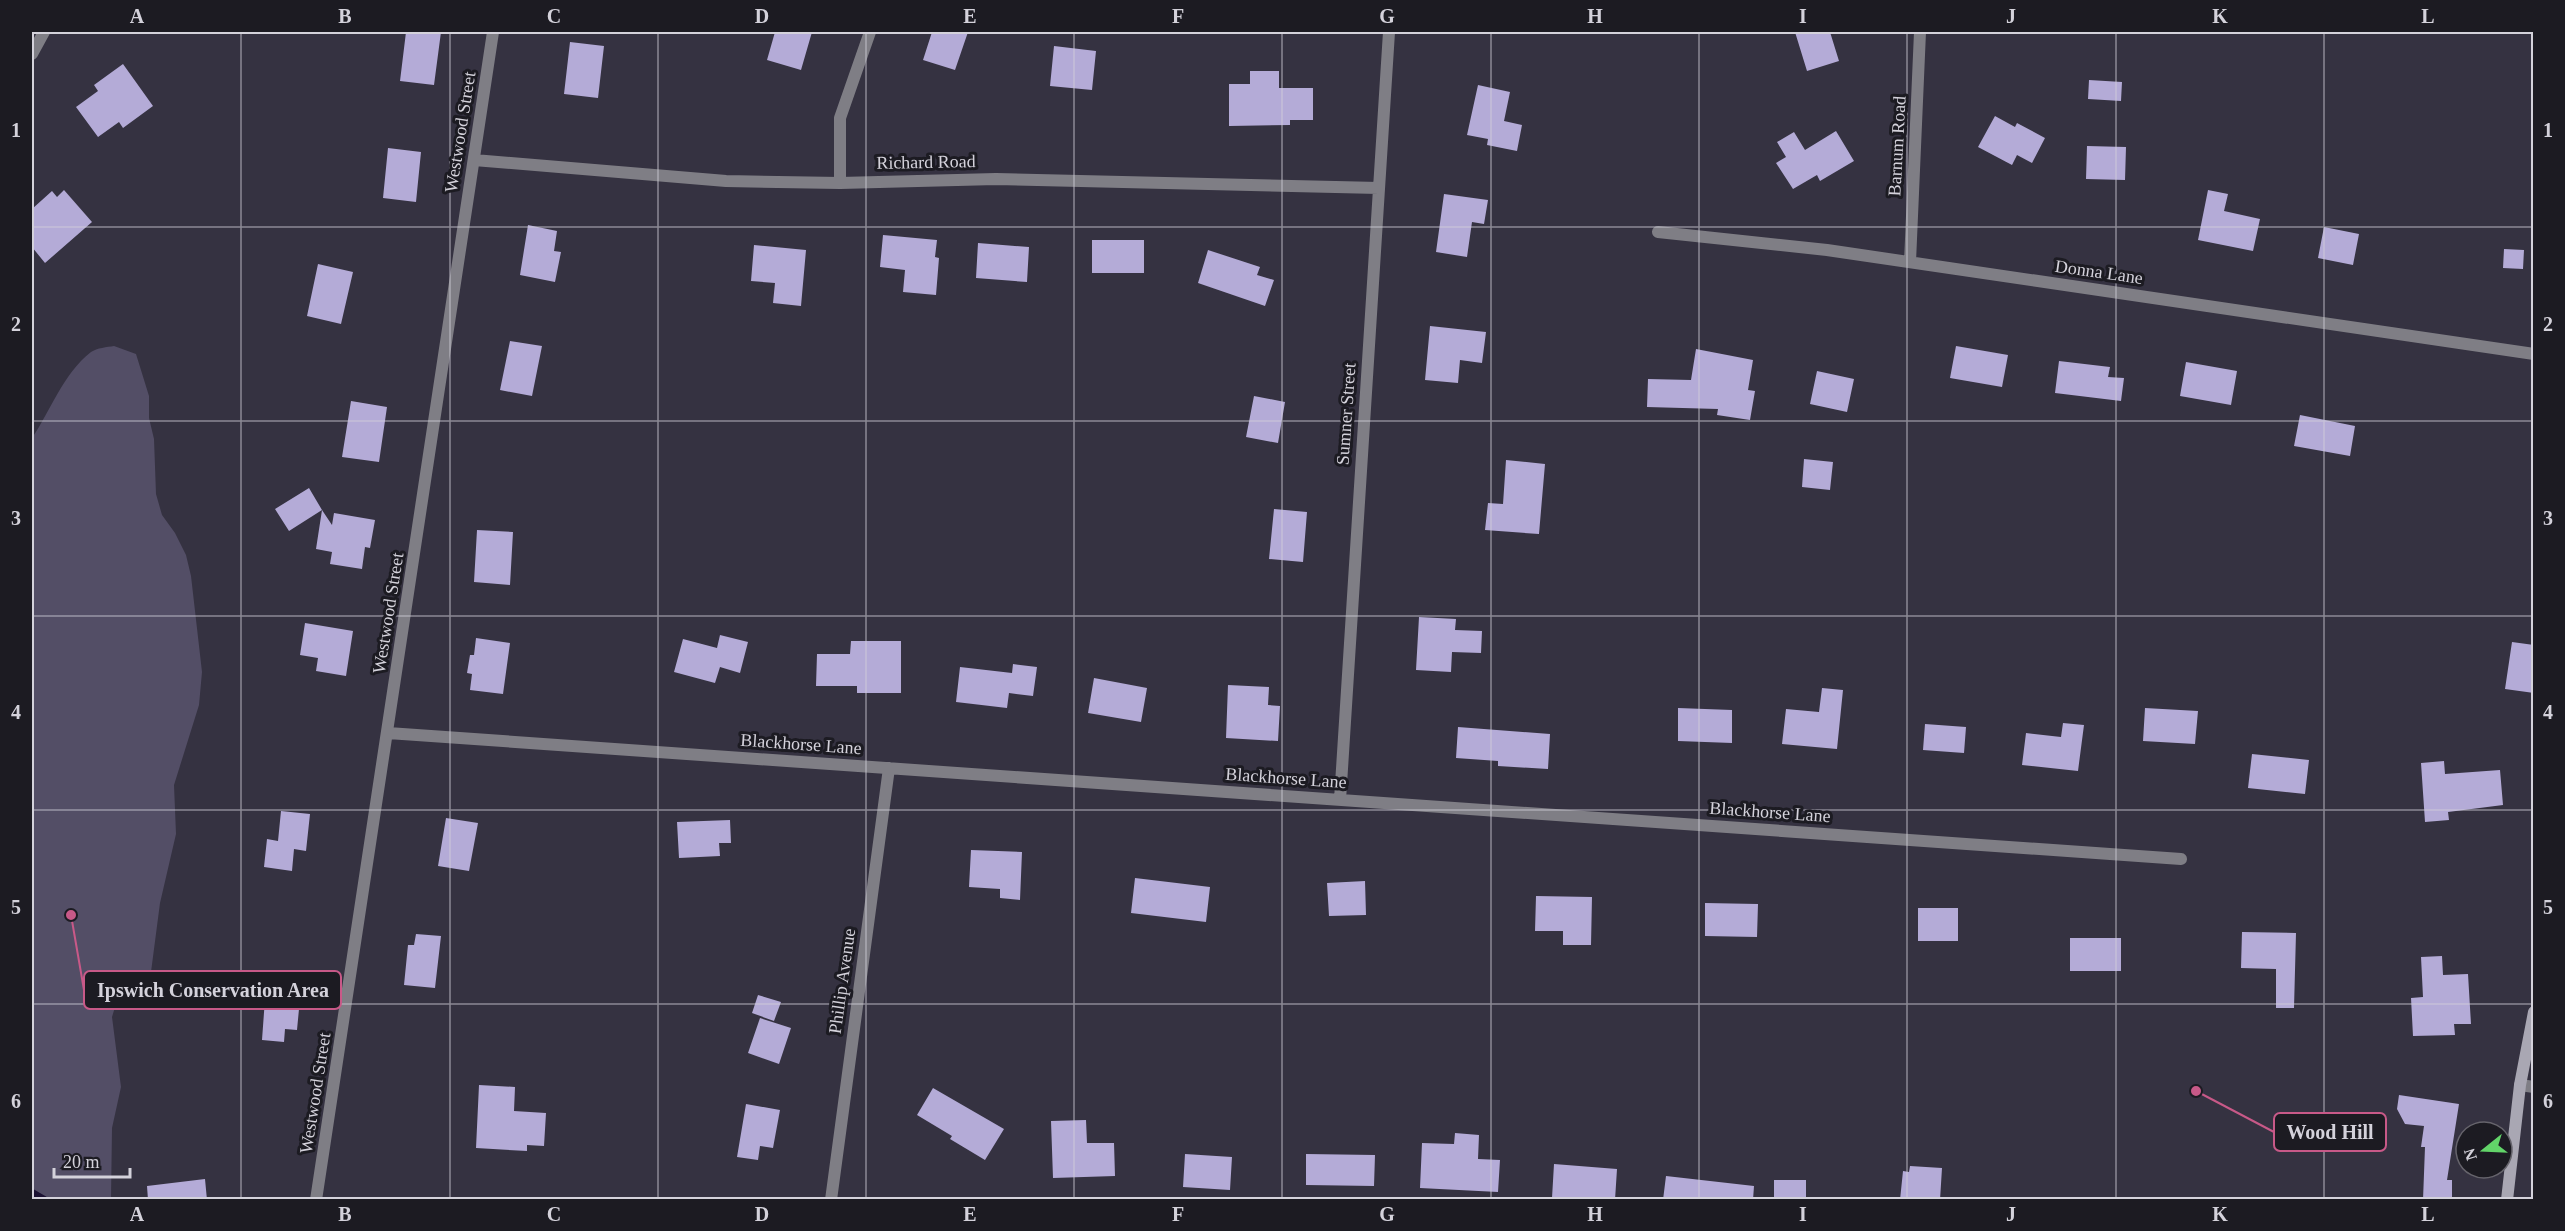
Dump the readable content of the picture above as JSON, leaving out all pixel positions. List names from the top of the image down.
{
  "streets": {
    "street": [
      "Westwood Street",
      "Barnum Road",
      "Richard Road",
      "Donna Lane",
      "Sumner Street",
      "Blackhorse Lane",
      "Phillip Avenue"
    ]
  },
  "crossings": [
    ["Westwood Street", "Richard Road"],
    ["Westwood Street", "Blackhorse Lane"],
    ["Barnum Road", "Donna Lane"],
    ["Richard Road", "Sumner Street"],
    ["Sumner Street", "Blackhorse Lane"],
    ["Blackhorse Lane", "Phillip Avenue"]
  ],
  "places": ["Ipswich Conservation Area", "Wood Hill"],
  "scale_bar": "20 m",
  "north": "left",
  "grid": {
    "columns": [
      "A",
      "B",
      "C",
      "D",
      "E",
      "F",
      "G",
      "H",
      "I",
      "J",
      "K",
      "L"
    ],
    "rows": [
      "1",
      "2",
      "3",
      "4",
      "5",
      "6"
    ]
  }
}
